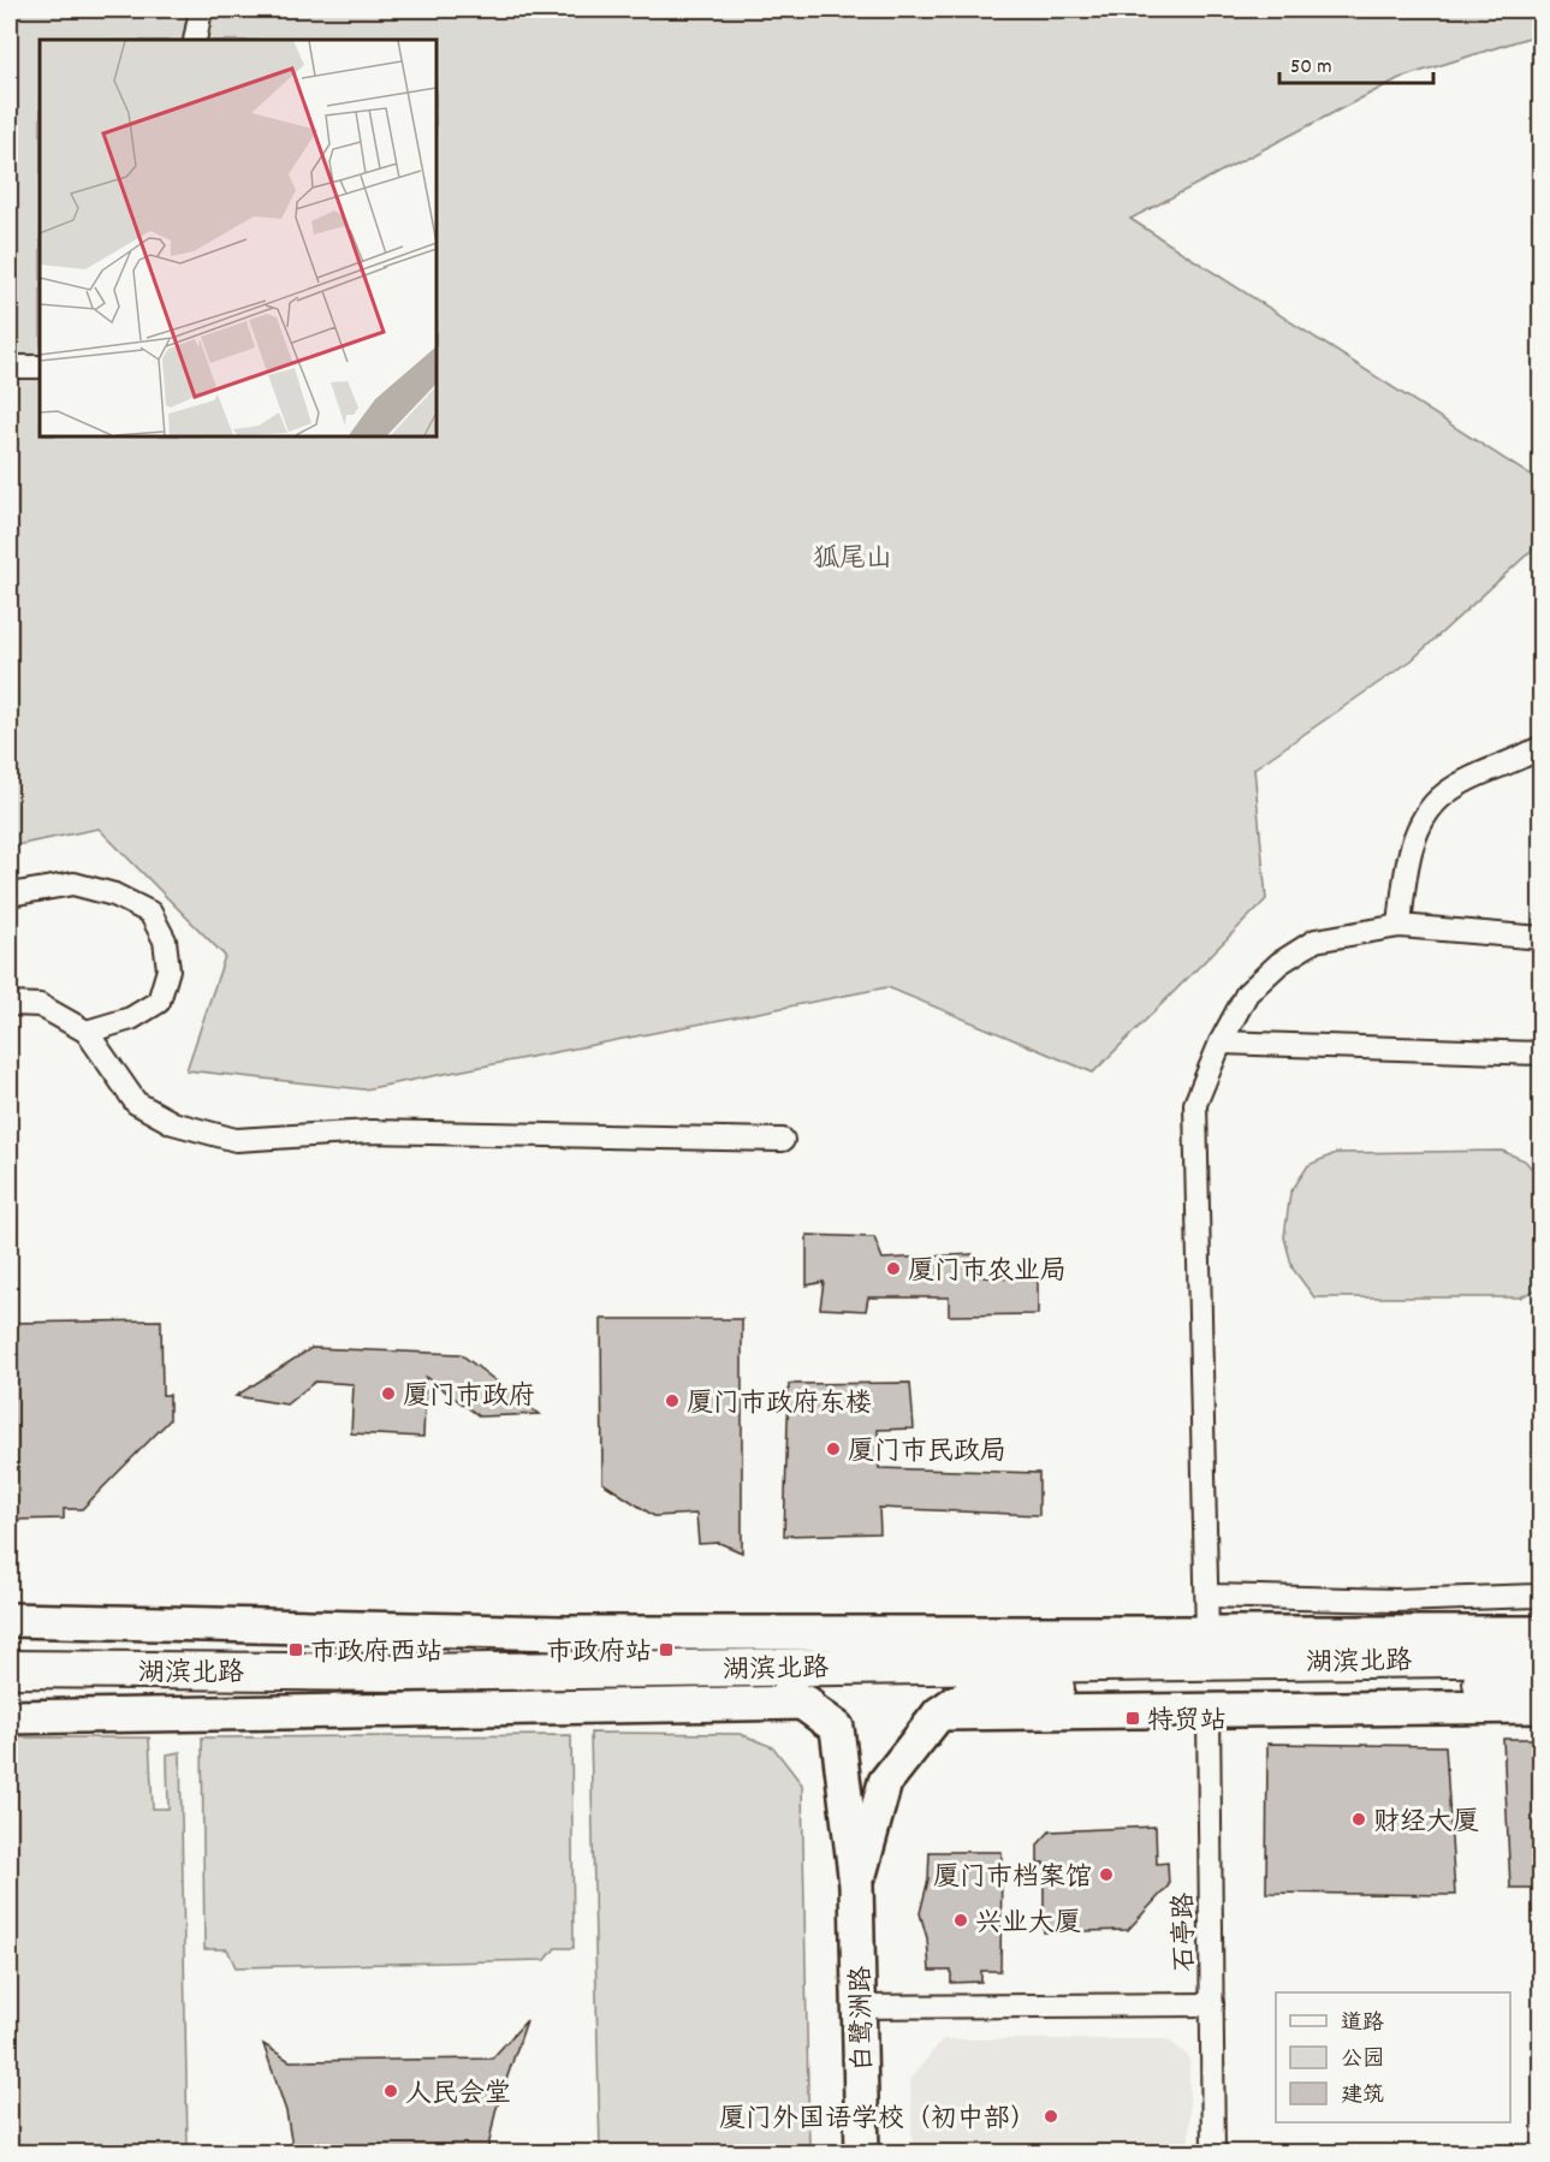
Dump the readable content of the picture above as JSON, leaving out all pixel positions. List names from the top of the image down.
{
  "streets": {
    "main road": ["湖滨北路"],
    "street": ["石亭路", "白鹭洲路"]
  },
  "crossings": [
    ["湖滨北路", "白鹭洲路"]
  ],
  "parks": ["狐尾山"],
  "places": {
    "other": [
      "厦门市农业局",
      "厦门市政府",
      "厦门市政府东楼",
      "厦门市民政局",
      "财经大厦",
      "厦门市档案馆",
      "兴业大厦",
      "人民会堂",
      "厦门外国语学校（初中部）"
    ],
    "transit": ["市政府西站", "市政府站", "特贸站"]
  },
  "legend": ["道路", "公园", "建筑"],
  "scale_bar": "50 m"
}
